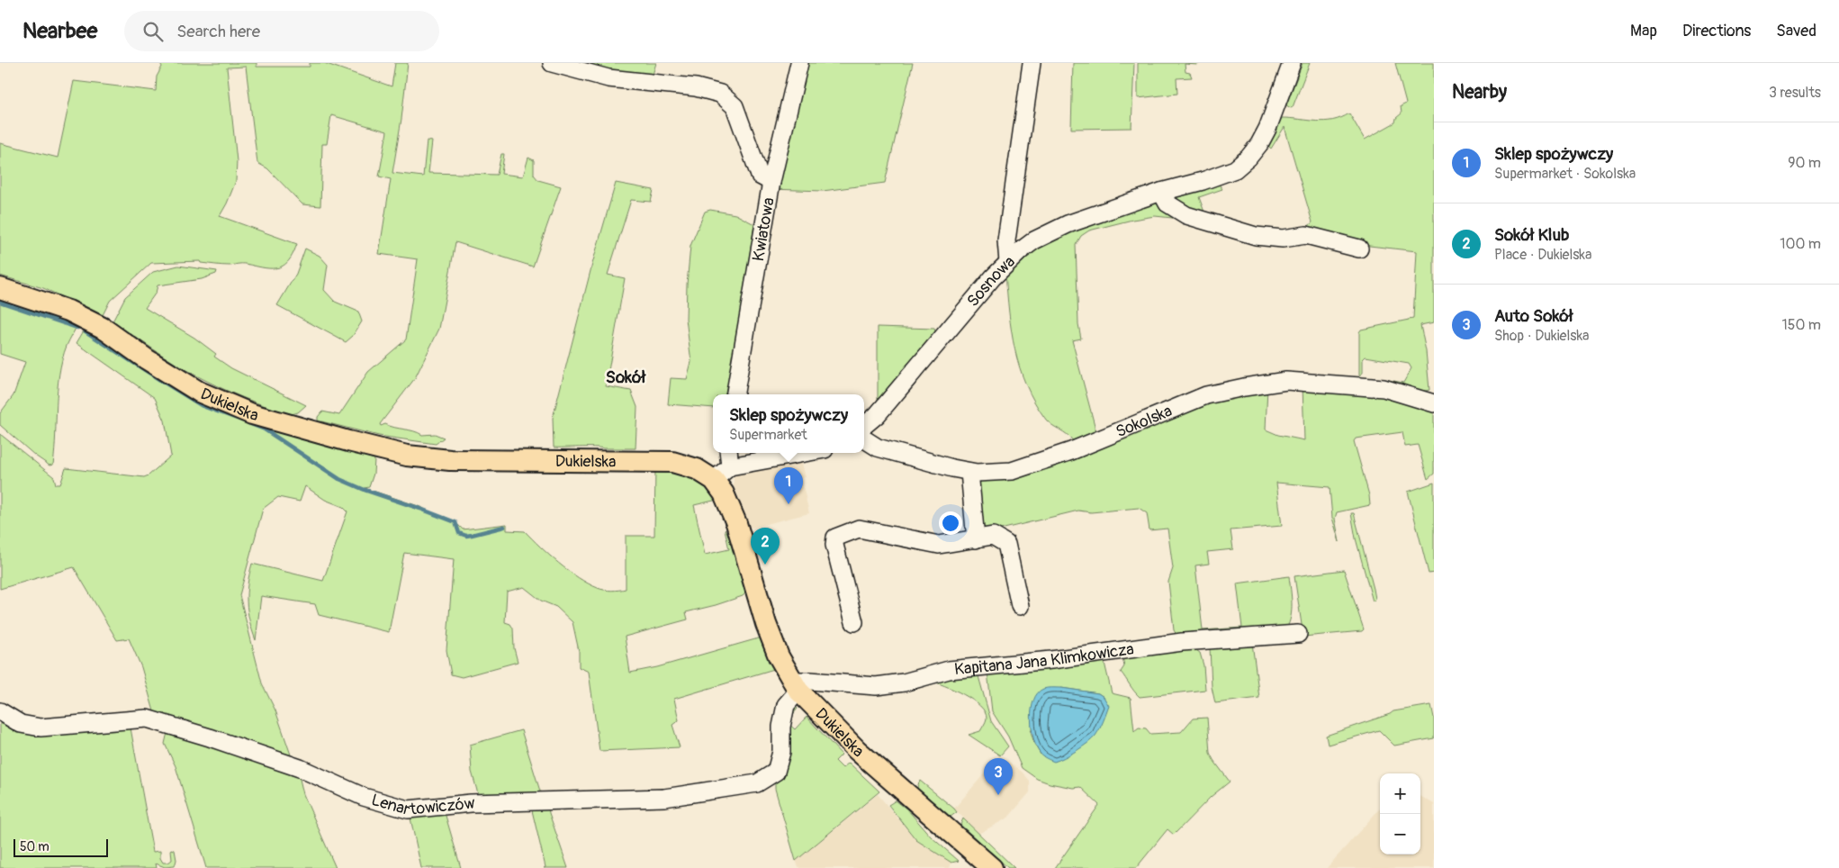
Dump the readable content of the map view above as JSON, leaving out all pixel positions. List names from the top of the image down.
{
  "streets": {
    "main road": ["Dukielska"],
    "street": [
      "Kwiatowa",
      "Sosnowa",
      "Sokolska",
      "Kapitana Jana Klimkowicza",
      "Lenartowiczów"
    ]
  },
  "crossings": [
    ["Dukielska", "Kapitana Jana Klimkowicza"],
    ["Dukielska", "Lenartowiczów"],
    ["Kapitana Jana Klimkowicza", "Lenartowiczów"]
  ],
  "districts": ["Sokół"],
  "scale_bar": "50 m",
  "page": {
    "header": "Nearbee",
    "search": "Search here",
    "nav": ["Map", "Directions", "Saved"],
    "heading": ["Nearby", "3 results"],
    "list": [
      {
        "mark": "1",
        "name": "Sklep spożywczy",
        "note": "Supermarket · Sokolska",
        "value": "90 m"
      },
      {
        "mark": "2",
        "name": "Sokół Klub",
        "note": "Place · Dukielska",
        "value": "100 m"
      },
      {
        "mark": "3",
        "name": "Auto Sokół",
        "note": "Shop · Dukielska",
        "value": "150 m"
      }
    ],
    "popup": ["Sklep spożywczy", "Supermarket"],
    "pins": ["1", "2", "3"],
    "map_buttons": ["+", "−"],
    "scale": "50 m"
  }
}
